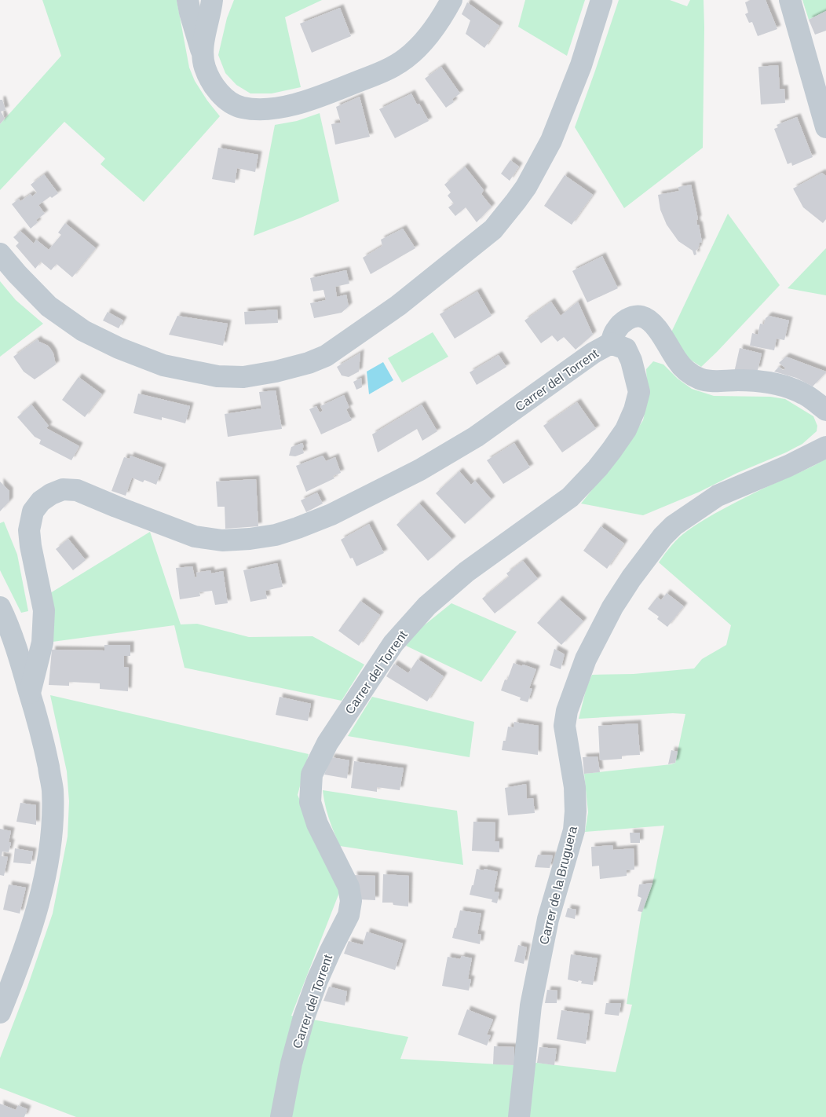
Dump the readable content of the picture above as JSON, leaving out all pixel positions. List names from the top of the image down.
{
  "streets": {
    "street": ["Carrer del Torrent", "Carrer de la Bruguera"]
  }
}
